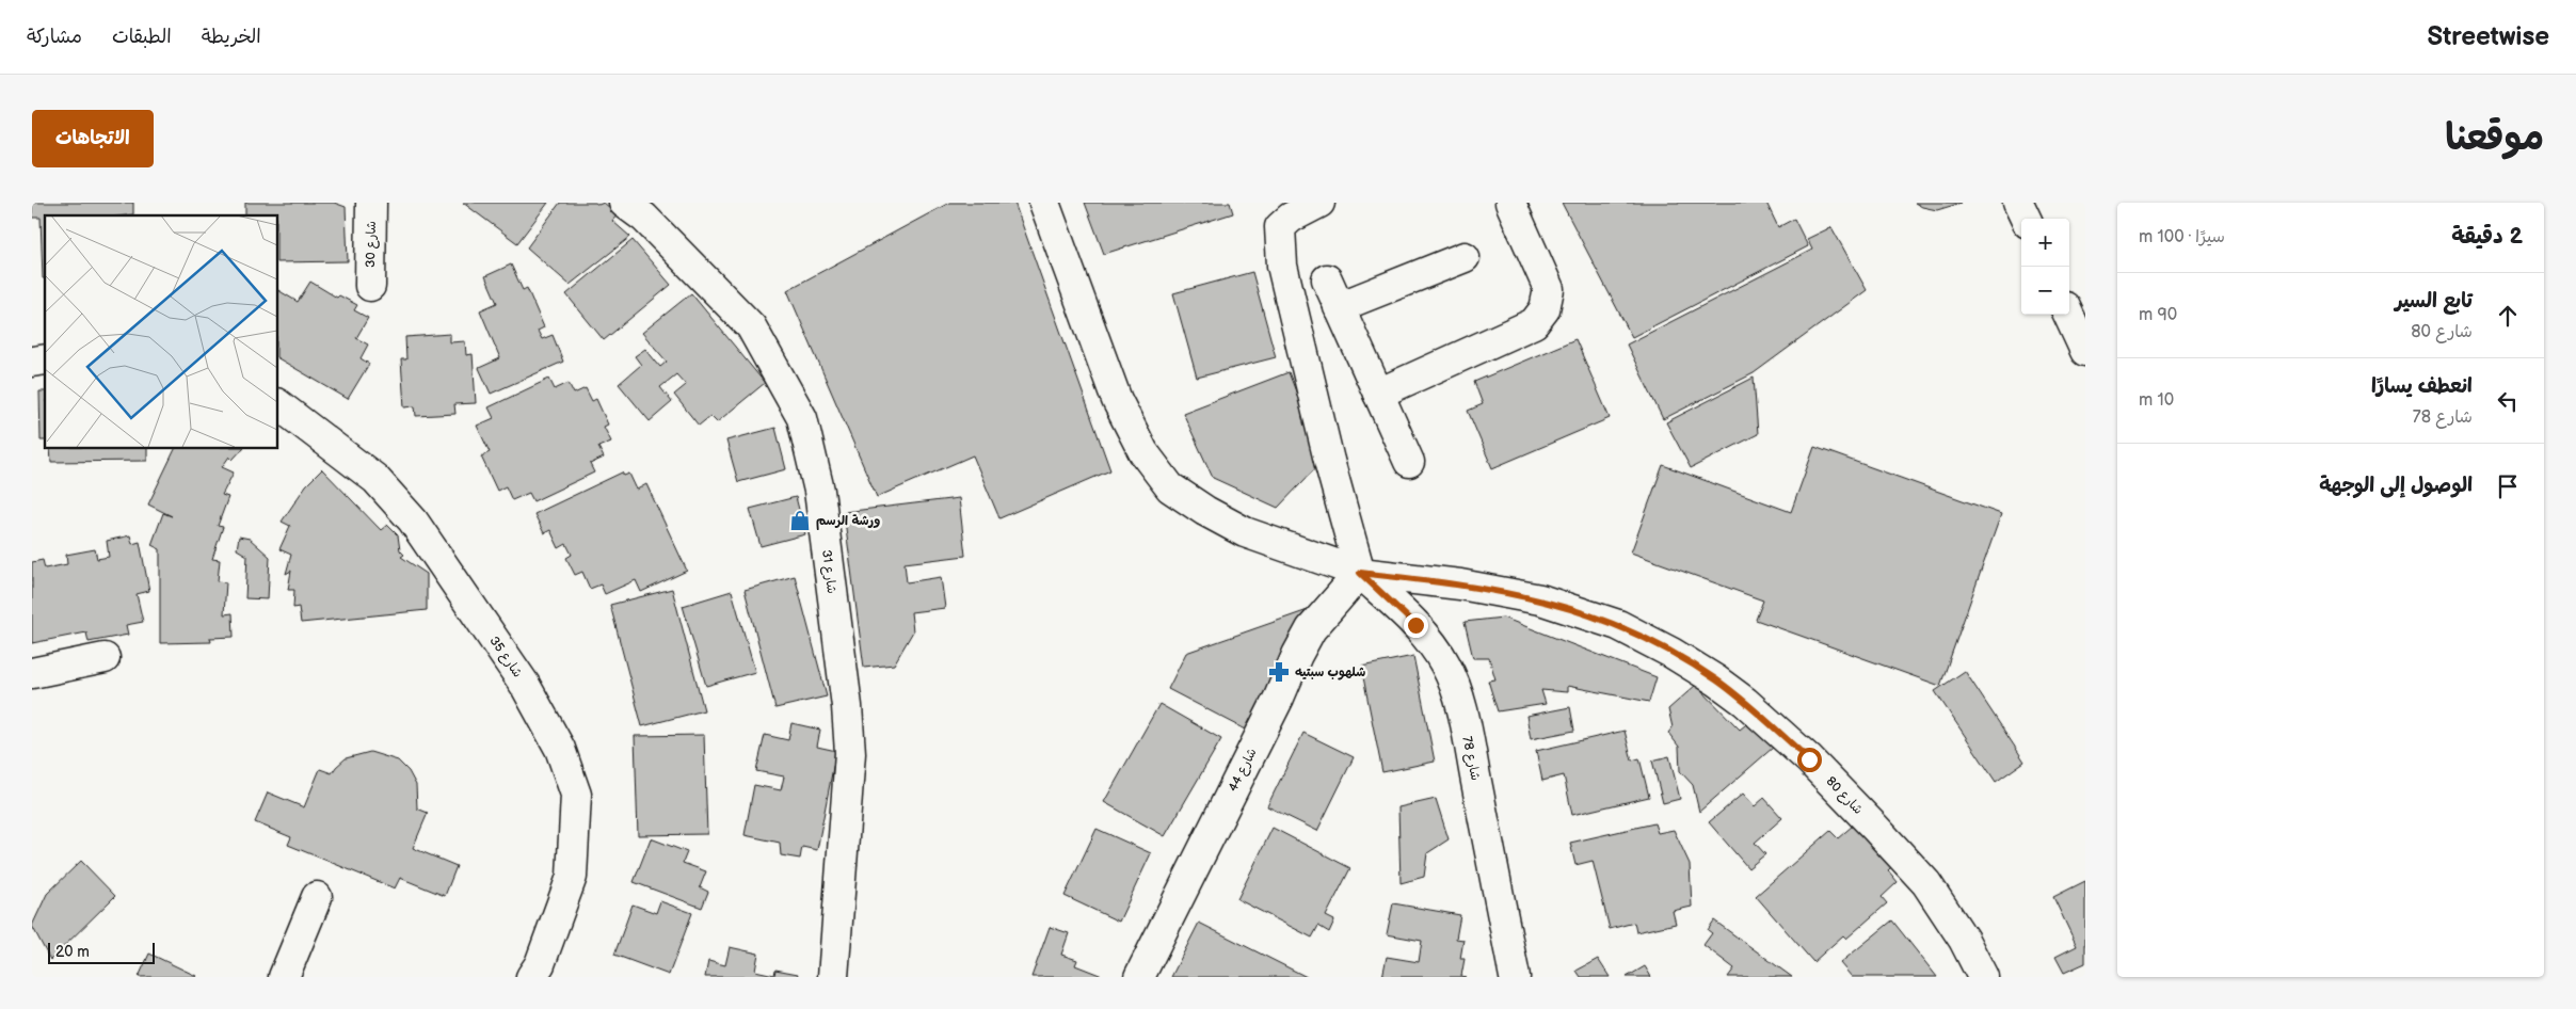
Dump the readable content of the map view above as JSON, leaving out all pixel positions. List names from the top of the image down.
{
  "streets": {
    "street": [
      "شارع 30",
      "شارع 31",
      "شارع 35",
      "شارع 78",
      "شارع 44",
      "شارع 80"
    ]
  },
  "crossings": [
    ["شارع 78", "شارع 44"],
    ["شارع 78", "شارع 80"],
    ["شارع 44", "شارع 80"]
  ],
  "places": {
    "shop": ["ورشة الرسم"],
    "pharmacy": ["شلهوب سبتيه"]
  },
  "scale_bar": "20 m",
  "page": {
    "header": "Streetwise",
    "nav": ["الخريطة", "الطبقات", "مشاركة"],
    "title": "موقعنا",
    "buttons": "الاتجاهات",
    "heading": ["2 دقيقة", "سيرًا · 100 m"],
    "map_buttons": ["+", "−"],
    "list": [
      ["تابع السير", "شارع 80", "90 m"],
      ["انعطف يسارًا", "شارع 78", "10 m"],
      "الوصول إلى الوجهة"
    ],
    "scale": "20 m"
  }
}
